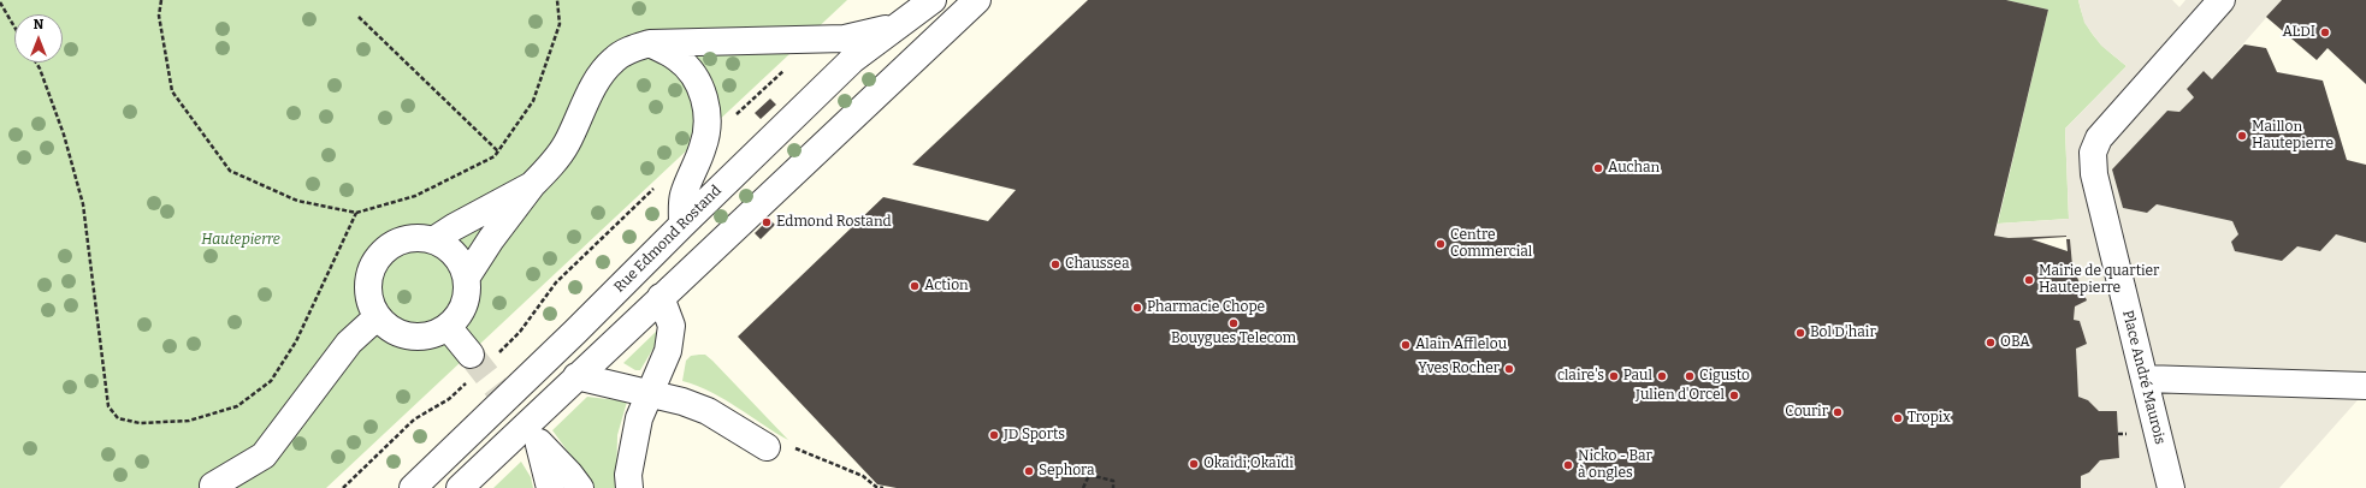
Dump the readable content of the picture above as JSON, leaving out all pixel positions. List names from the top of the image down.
{
  "streets": {
    "street": ["Rue Edmond Rostand", "Place André Maurois"]
  },
  "parks": ["Hautepierre"],
  "places": [
    "ALDI",
    "Maillon Hautepierre",
    "Auchan",
    "Edmond Rostand",
    "Centre Commercial",
    "Chaussea",
    "Mairie de quartier Hautepierre",
    "Action",
    "Pharmacie Chope",
    "Bouygues Telecom",
    "Bol D'hair",
    "OBA",
    "Alain Afflelou",
    "Yves Rocher",
    "claire's",
    "Paul",
    "Cigusto",
    "Julien d'Orcel",
    "Courir",
    "Tropix",
    "JD Sports",
    "Okaidi;Okaïdi",
    "Nicko - Bar à ongles",
    "Sephora"
  ],
  "north": "top"
}
